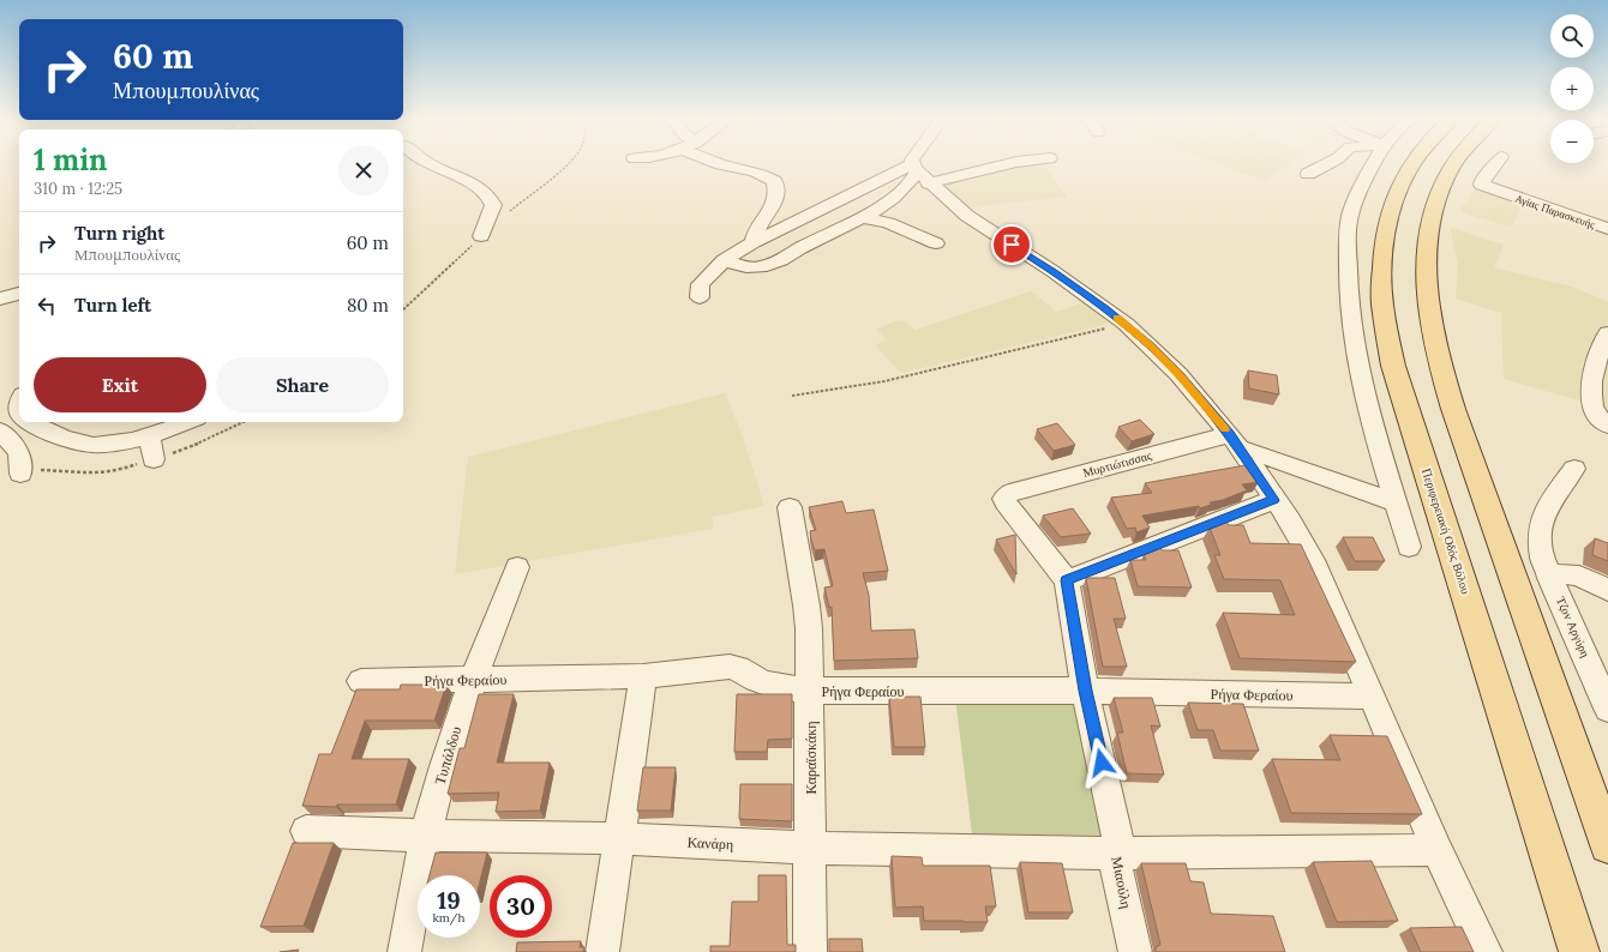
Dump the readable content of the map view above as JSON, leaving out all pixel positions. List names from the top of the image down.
{
  "streets": {
    "main road": ["Περιφερειακή Οδός Βόλου"],
    "street": [
      "Αγίας Παρασκευής",
      "Μυρτιώτισσας",
      "Τζον Αργύρη",
      "Ρήγα Φεραίου",
      "Τυπάλδου",
      "Καραϊσκάκη",
      "Κανάρη",
      "Μιαούλη"
    ]
  },
  "crossings": [
    ["Μυρτιώτισσας", "Μιαούλη"],
    ["Ρήγα Φεραίου", "Τυπάλδου"],
    ["Ρήγα Φεραίου", "Καραϊσκάκη"],
    ["Ρήγα Φεραίου", "Μιαούλη"],
    ["Τυπάλδου", "Κανάρη"],
    ["Καραϊσκάκη", "Κανάρη"],
    ["Κανάρη", "Μιαούλη"]
  ],
  "page": {
    "map_buttons": ["+", "−"],
    "turn": ["60 m", "Μπουμπουλίνας"],
    "heading": ["1 min", "310 m · 12:25"],
    "list": [
      {
        "name": "Turn right",
        "note": "Μπουμπουλίνας",
        "value": "60 m"
      },
      {
        "name": "Turn left",
        "value": "80 m"
      }
    ],
    "buttons": ["Exit", "Share"],
    "speed": "19 km/h",
    "limit": "30"
  }
}
